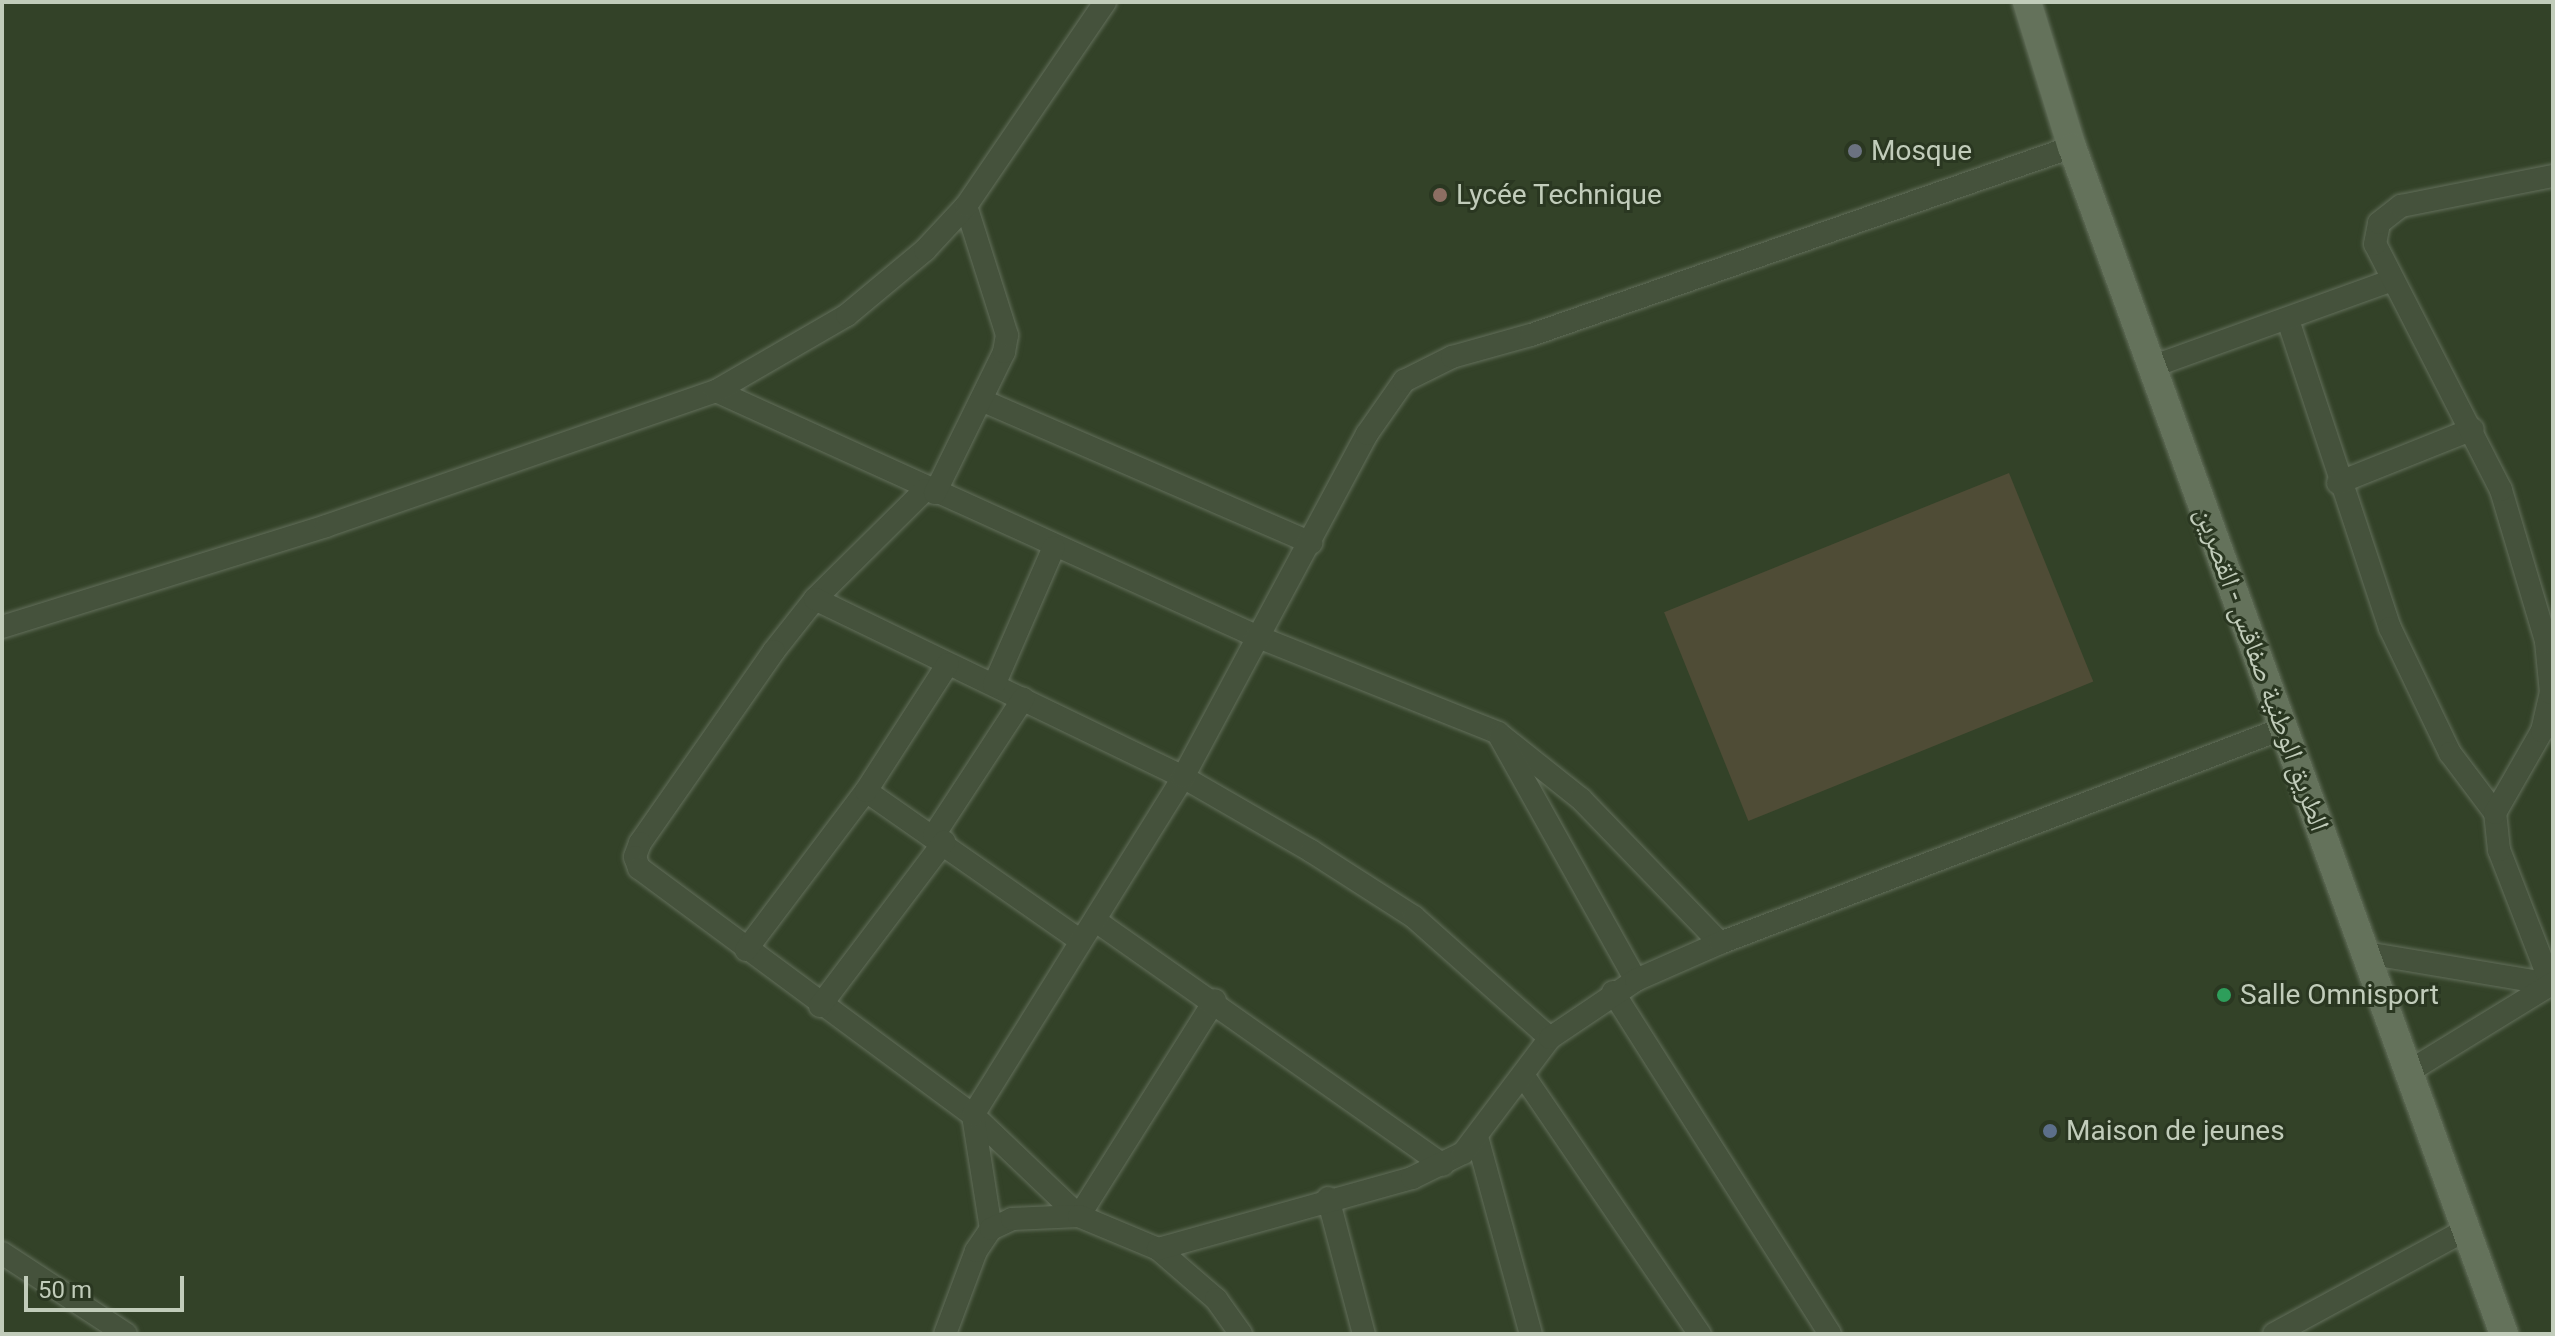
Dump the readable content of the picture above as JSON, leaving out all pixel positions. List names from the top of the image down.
{
  "streets": {
    "main road": ["الطريق الوطنية صفاقس - القصرين"]
  },
  "places": [
    "Mosque",
    "Lycée Technique",
    "Salle Omnisport",
    "Maison de jeunes"
  ],
  "scale_bar": "50 m"
}
